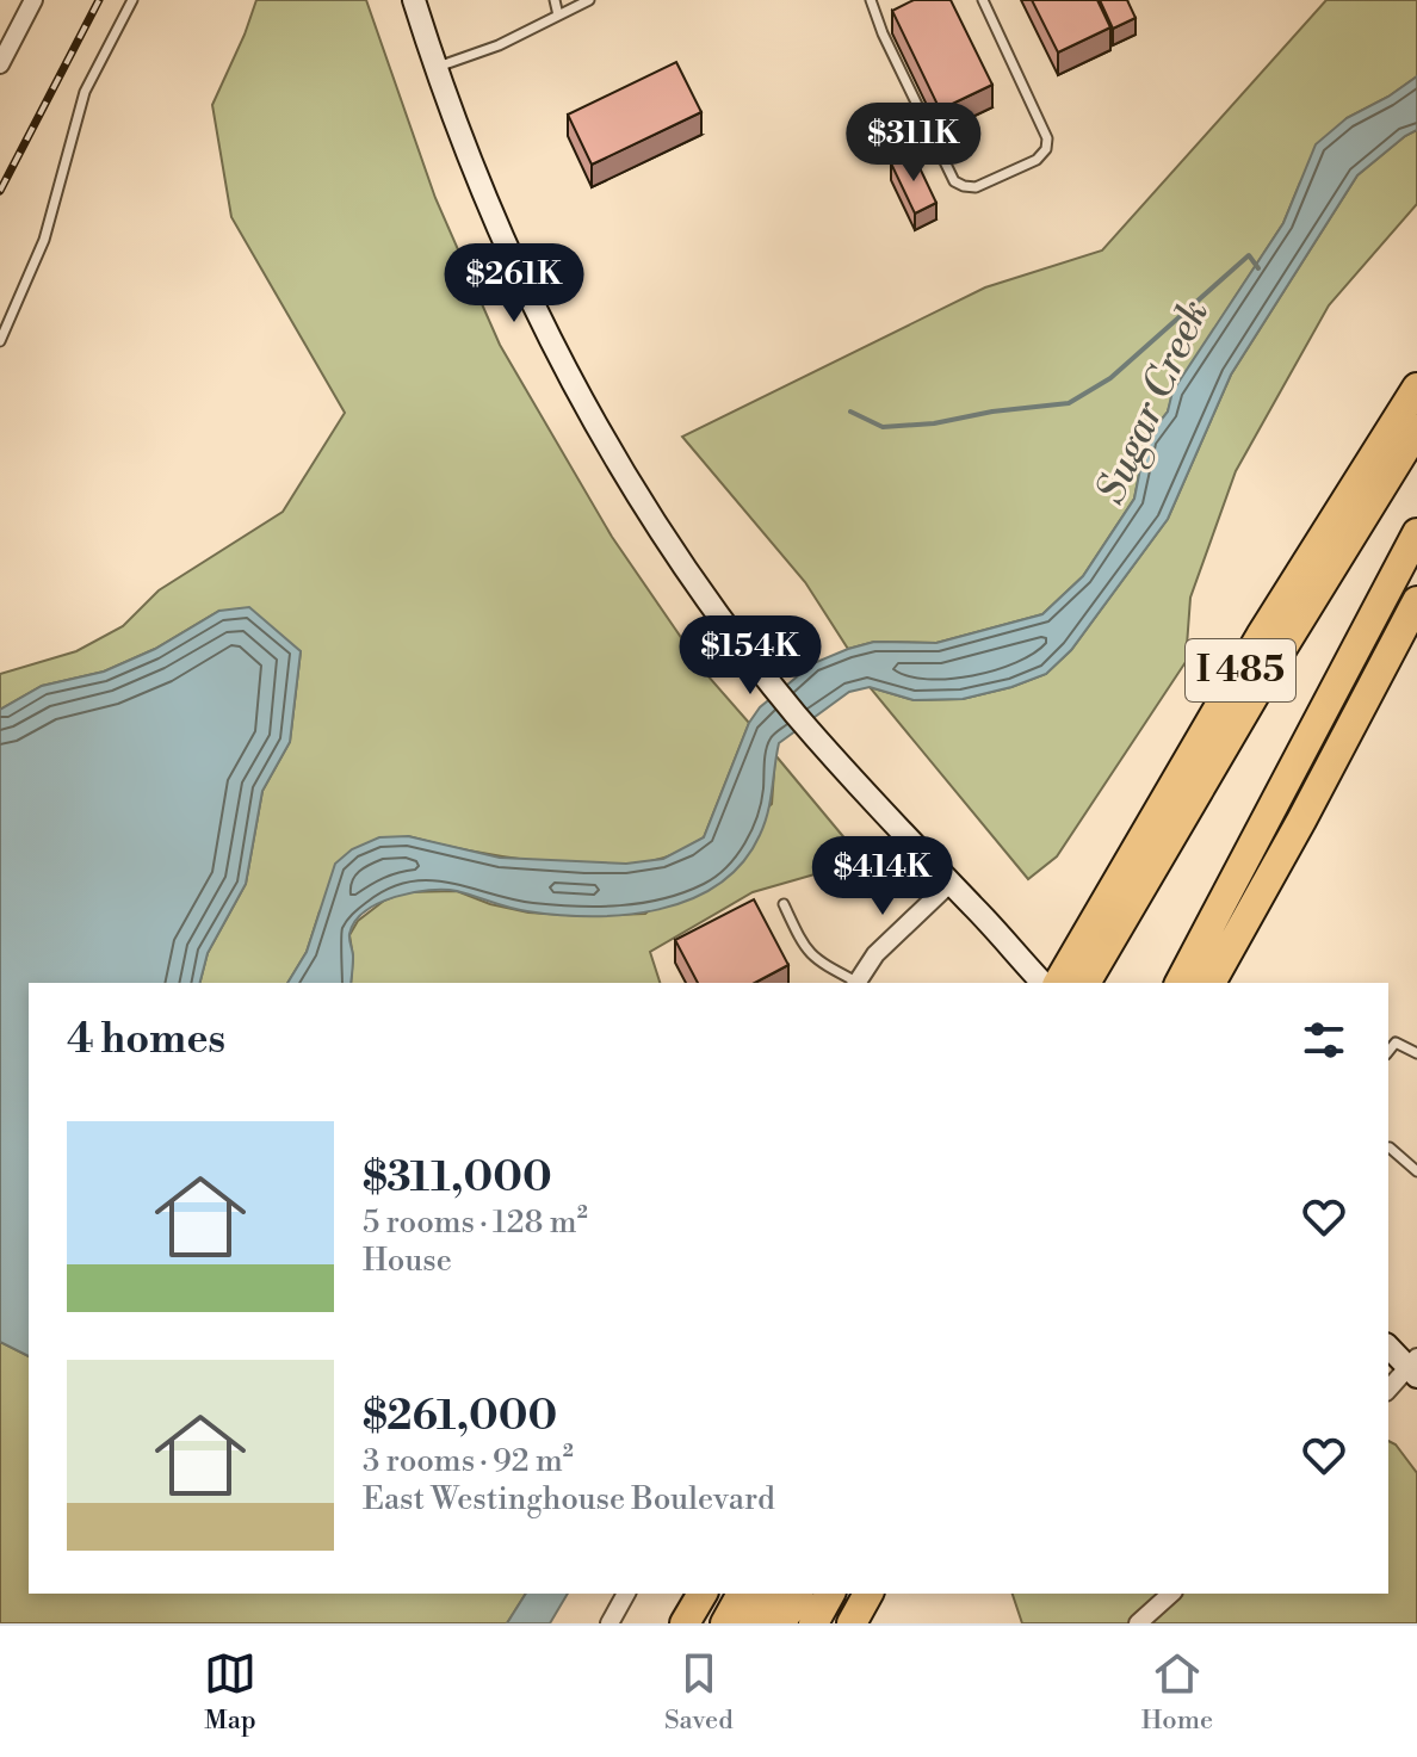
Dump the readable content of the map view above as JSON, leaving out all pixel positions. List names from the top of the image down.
{
  "streets": {
    "highway": ["I 485"]
  },
  "water": ["Sugar Creek"],
  "page": {
    "price": [
      "$311K",
      "$261K",
      "$154K",
      "$414K"
    ],
    "heading": "4 homes",
    "list": [
      {
        "name": "$311,000",
        "note": "5 rooms · 128 m² · House"
      },
      {
        "name": "$261,000",
        "note": "3 rooms · 92 m² · East Westinghouse Boulevard"
      }
    ],
    "tabs": ["Map", "Saved", "Home"]
  }
}
